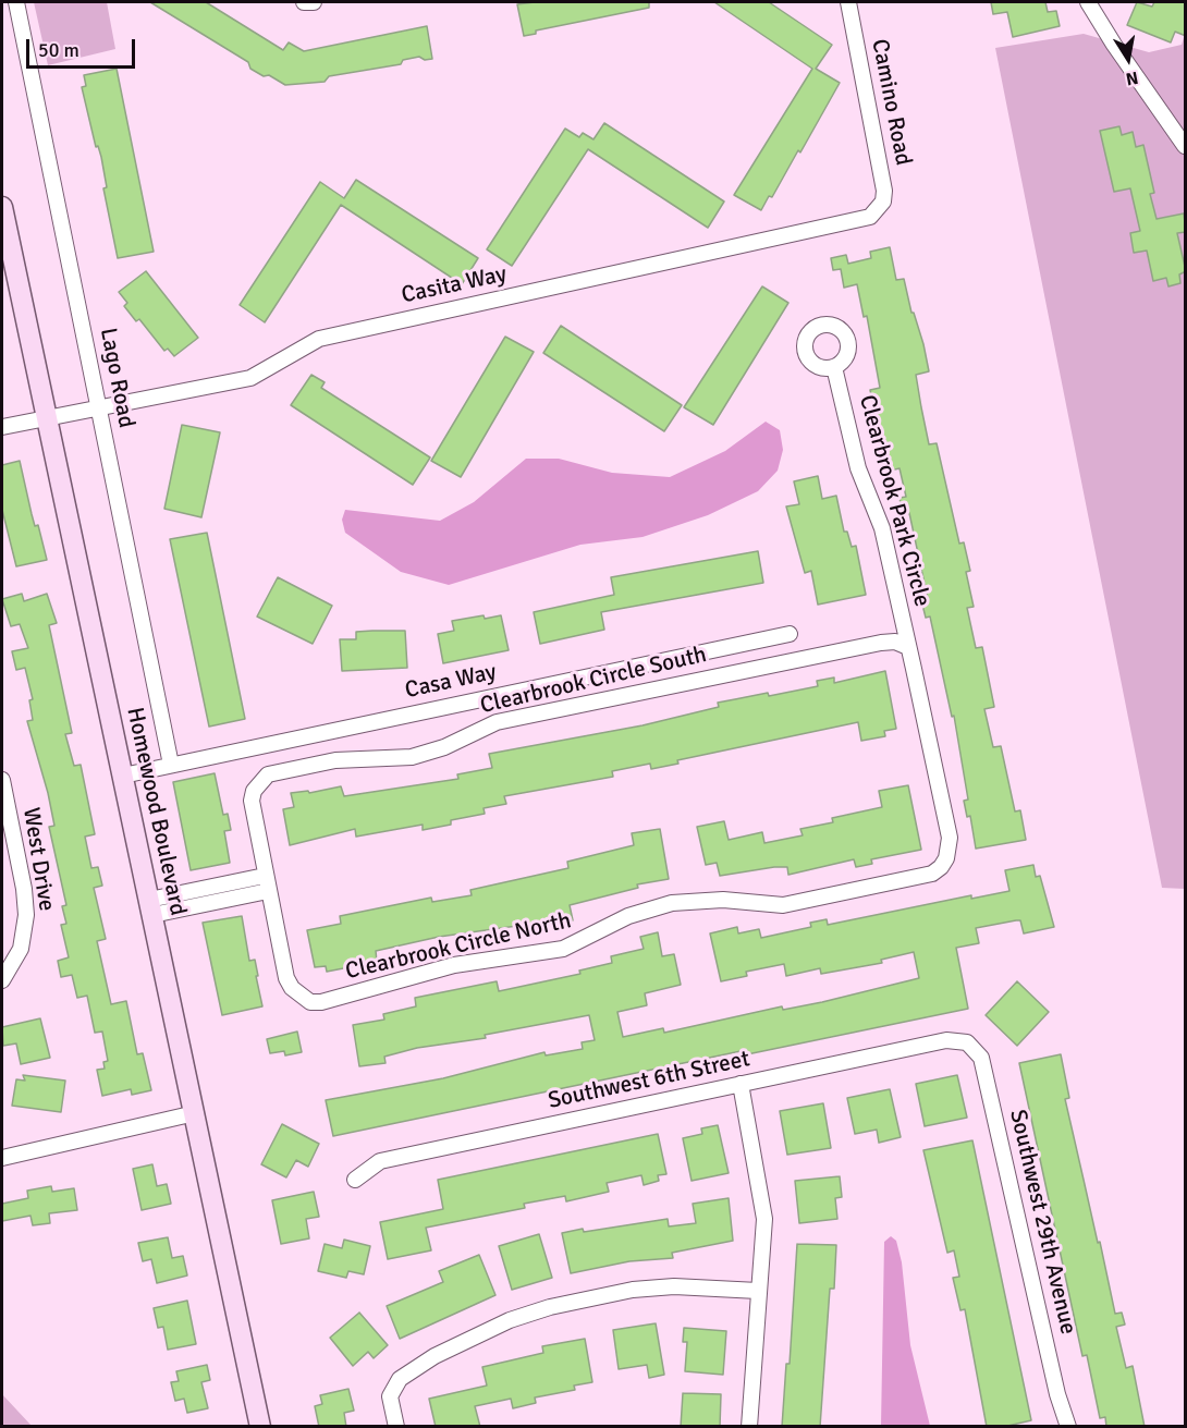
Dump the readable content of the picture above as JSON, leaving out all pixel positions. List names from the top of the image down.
{
  "streets": {
    "street": [
      "Camino Road",
      "Casita Way",
      "Lago Road",
      "Clearbrook Park Circle",
      "Clearbrook Circle South",
      "Casa Way",
      "Homewood Boulevard",
      "West Drive",
      "Clearbrook Circle North",
      "Southwest 6th Street",
      "Southwest 29th Avenue"
    ]
  },
  "crossings": [
    ["Camino Road", "Casita Way"],
    ["Casita Way", "Lago Road"],
    ["Casita Way", "Homewood Boulevard"],
    ["Lago Road", "Casa Way"],
    ["Clearbrook Park Circle", "Clearbrook Circle South"],
    ["Clearbrook Park Circle", "Clearbrook Circle North"],
    ["Clearbrook Circle South", "Clearbrook Circle North"],
    ["Casa Way", "Homewood Boulevard"],
    ["Southwest 6th Street", "Southwest 29th Avenue"]
  ],
  "scale_bar": "50 m",
  "north": "bottom"
}
